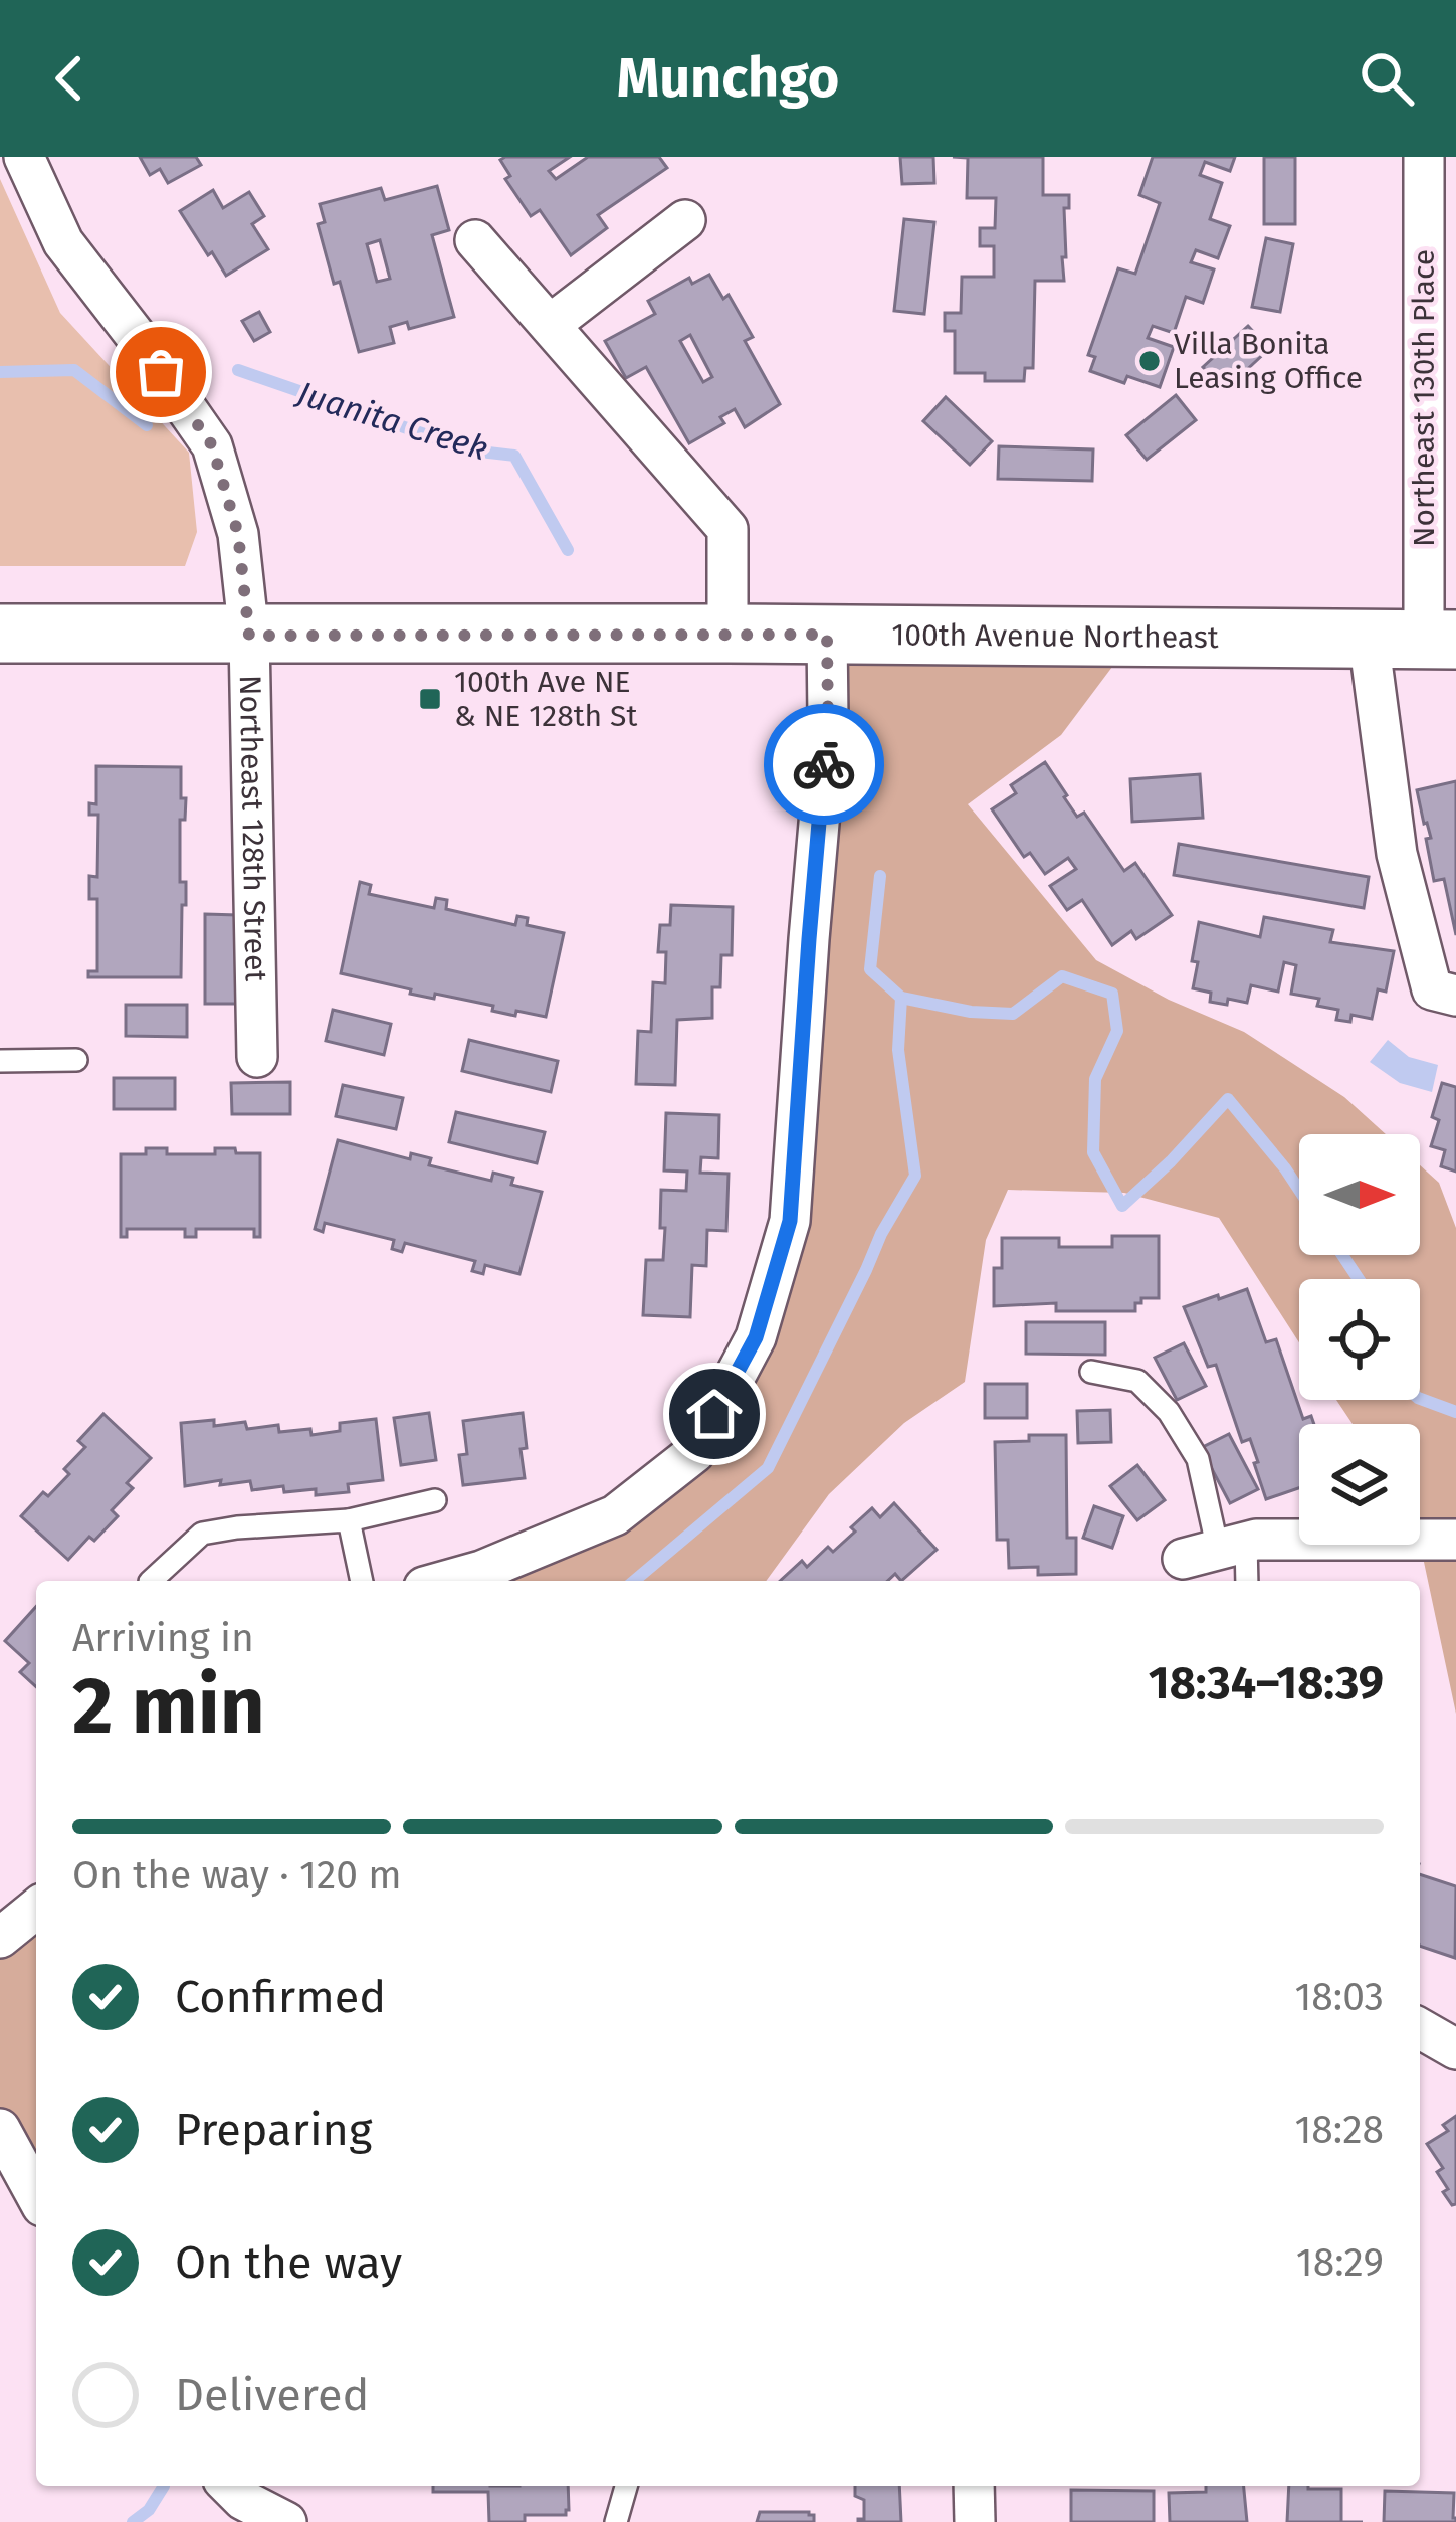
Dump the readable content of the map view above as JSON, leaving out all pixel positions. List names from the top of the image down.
{
  "streets": {
    "main road": ["100th Avenue Northeast"],
    "street": ["Northeast 130th Place", "Northeast 128th Street"]
  },
  "crossings": [
    ["Northeast 130th Place", "100th Avenue Northeast"],
    ["100th Avenue Northeast", "Northeast 128th Street"]
  ],
  "water": ["Juanita Creek"],
  "places": {
    "other": ["Villa Bonita Leasing Office"],
    "transit": ["100th Ave NE & NE 128th St"]
  },
  "north": "right",
  "page": {
    "header": "Munchgo",
    "heading": ["2 min", "Arriving in", "18:34–18:39"],
    "bar": "On the way · 120 m",
    "list": [
      ["Confirmed", "18:03"],
      ["Preparing", "18:28"],
      ["On the way", "18:29"],
      "Delivered"
    ]
  }
}
